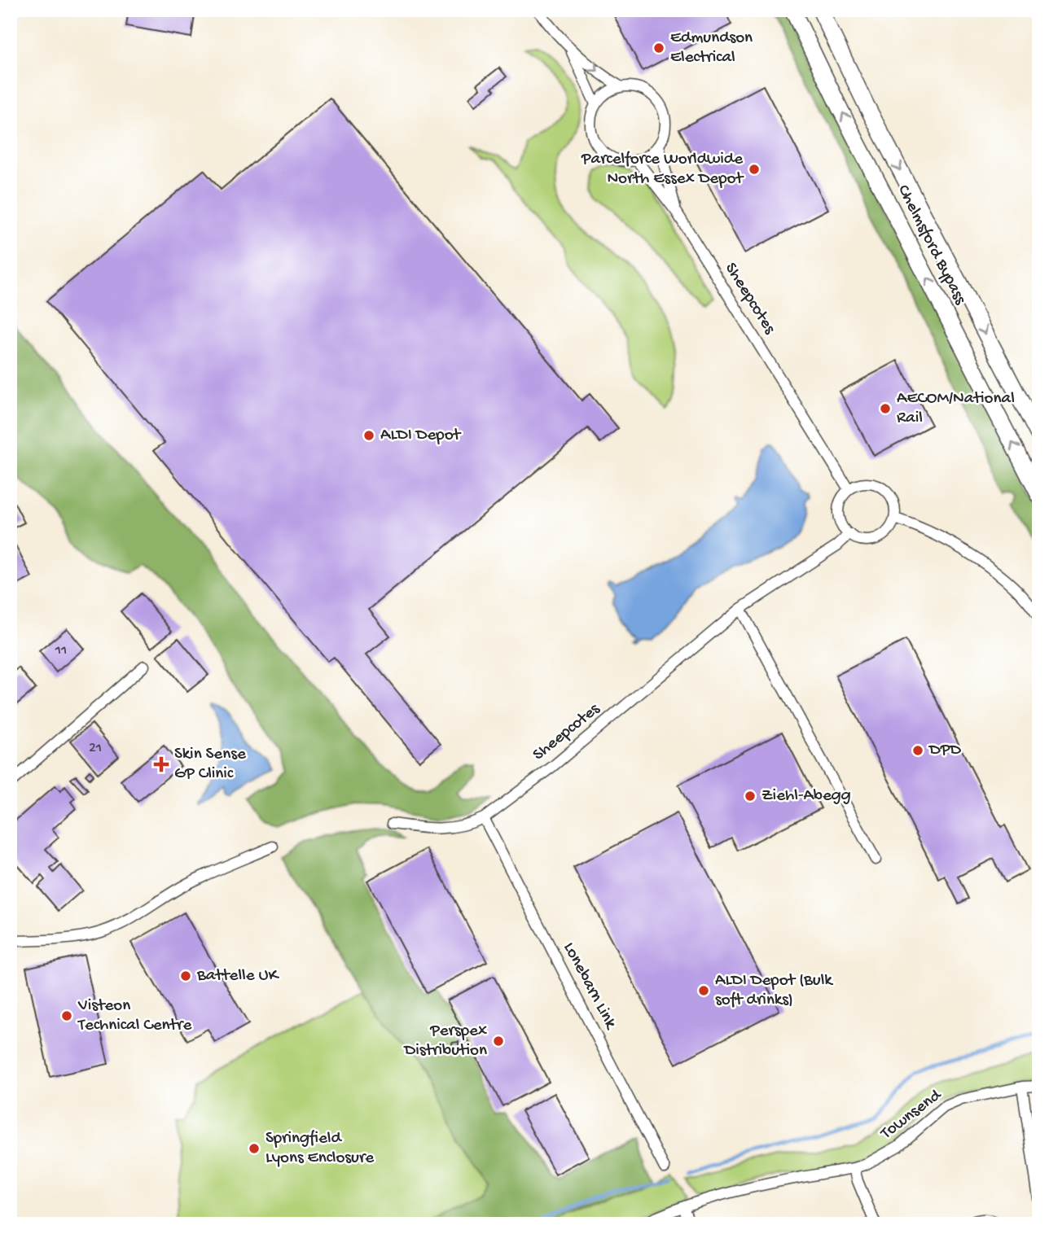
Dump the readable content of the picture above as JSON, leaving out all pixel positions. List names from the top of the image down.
{
  "streets": {
    "highway": ["Chelmsford Bypass"],
    "street": ["Sheepcotes", "Lonebarn Link", "Townsend"]
  },
  "crossings": [
    ["Sheepcotes", "Lonebarn Link"]
  ],
  "places": {
    "other": [
      "Edmundson Electrical",
      "Parcelforce Worldwide North Essex Depot",
      "AECOM/National Rail",
      "ALDI Depot",
      "DPD",
      "Ziehl-Abegg",
      "Battelle UK",
      "ALDI Depot (Bulk soft drinks)",
      "Visteon Technical Centre",
      "Perspex Distribution",
      "Springfield Lyons Enclosure"
    ],
    "health": ["Skin Sense GP Clinic"]
  },
  "house_numbers": ["11", "21"]
}
